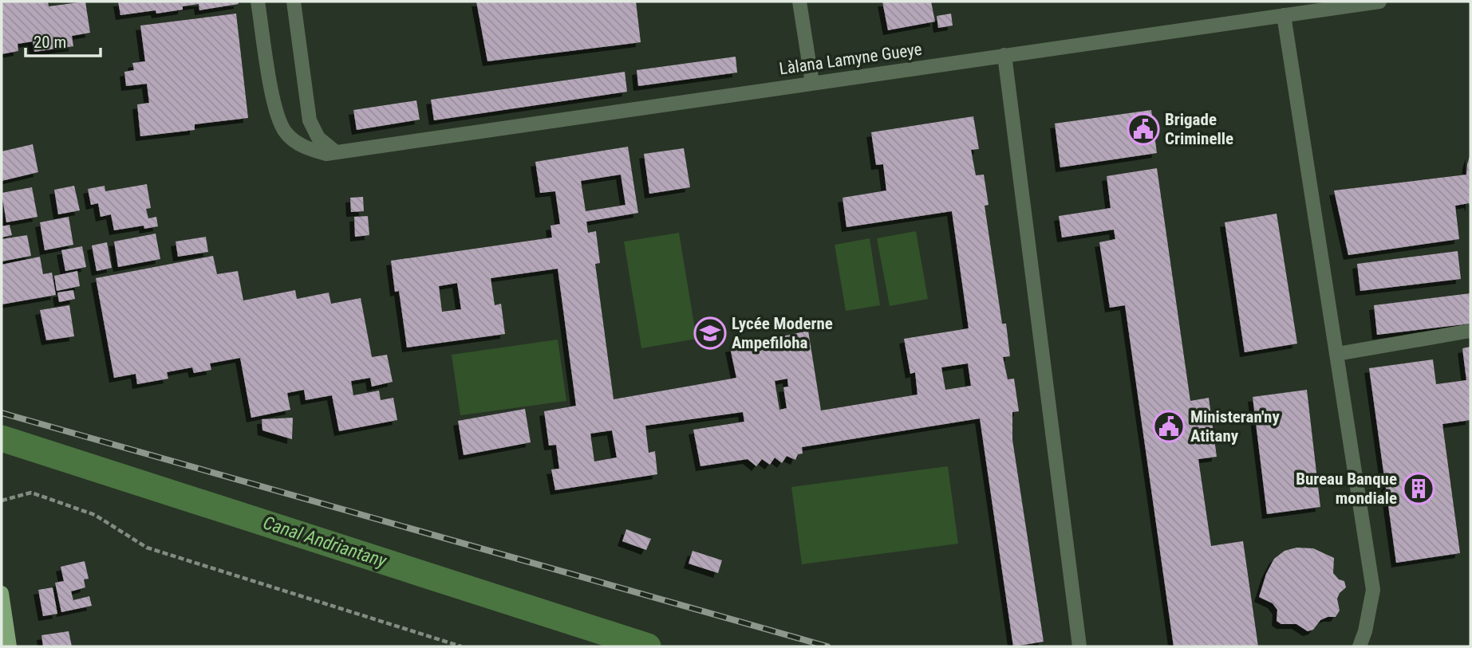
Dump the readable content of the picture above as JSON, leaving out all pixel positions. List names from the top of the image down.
{
  "streets": {
    "street": ["Làlana Lamyne Gueye"]
  },
  "water": ["Canal Andriantany"],
  "places": {
    "public building": ["Brigade Criminelle", "Ministeran'ny Atitany"],
    "school or university": ["Lycée Moderne Ampefiloha"],
    "building": ["Bureau Banque mondiale"]
  },
  "scale_bar": "20 m"
}
